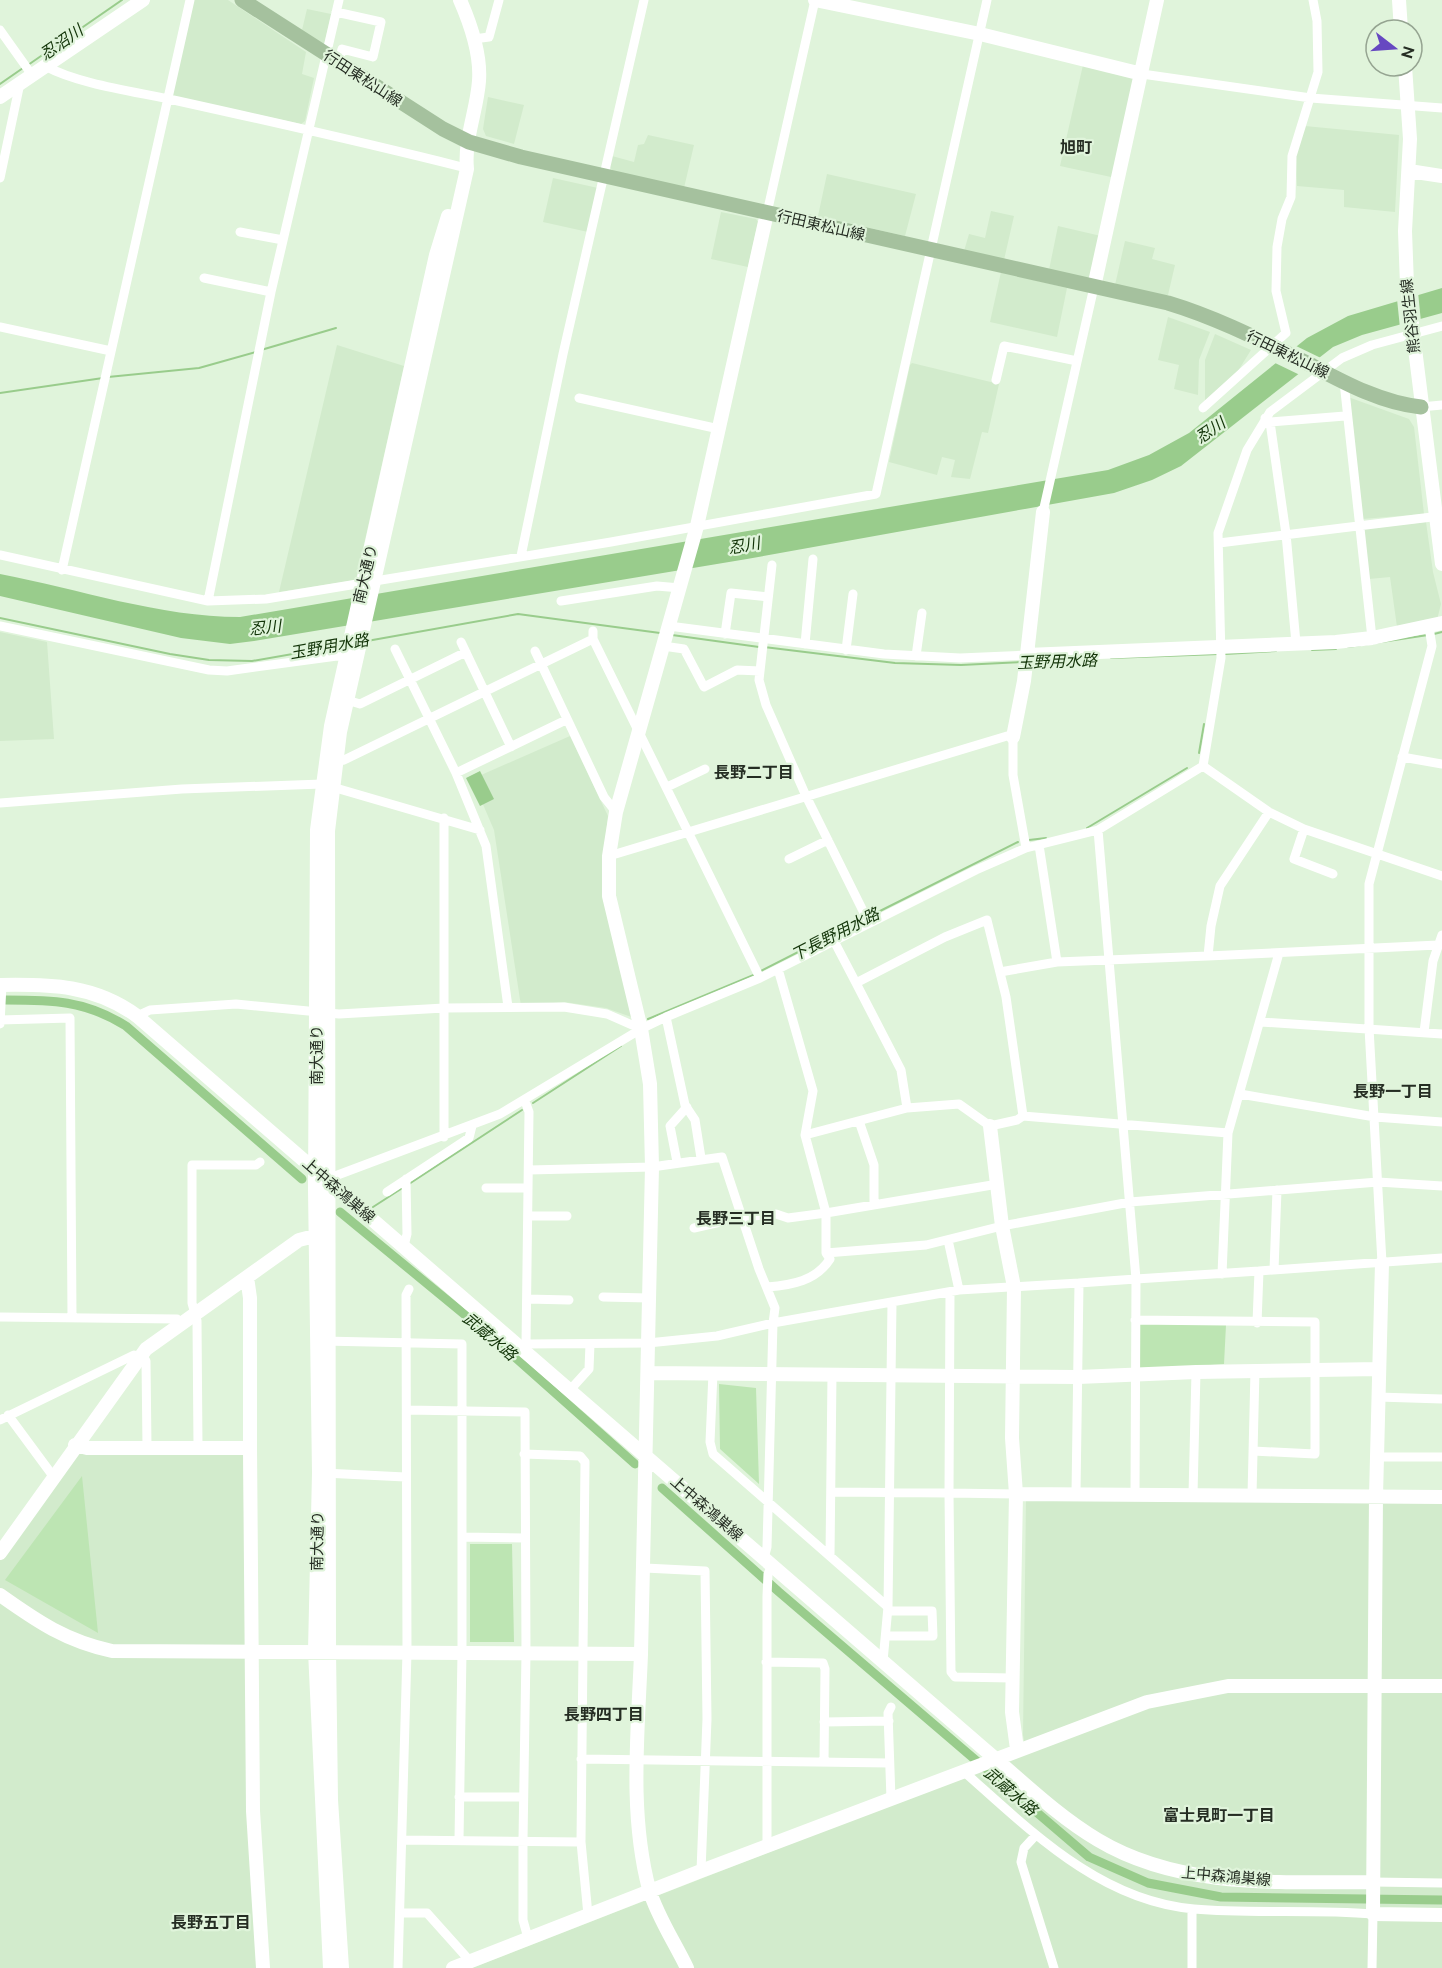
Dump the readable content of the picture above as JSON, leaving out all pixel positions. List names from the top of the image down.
{
  "streets": {
    "main road": ["行田東松山線"],
    "street": ["熊谷羽生線", "南大通り", "上中森鴻巣線"]
  },
  "crossings": [
    ["行田東松山線", "熊谷羽生線"],
    ["行田東松山線", "南大通り"],
    ["南大通り", "上中森鴻巣線"]
  ],
  "districts": [
    "旭町",
    "長野二丁目",
    "長野一丁目",
    "長野三丁目",
    "長野四丁目",
    "富士見町一丁目",
    "長野五丁目"
  ],
  "water": [
    "忍沼川",
    "忍川",
    "玉野用水路",
    "下長野用水路",
    "武蔵水路"
  ],
  "north": "right"
}
